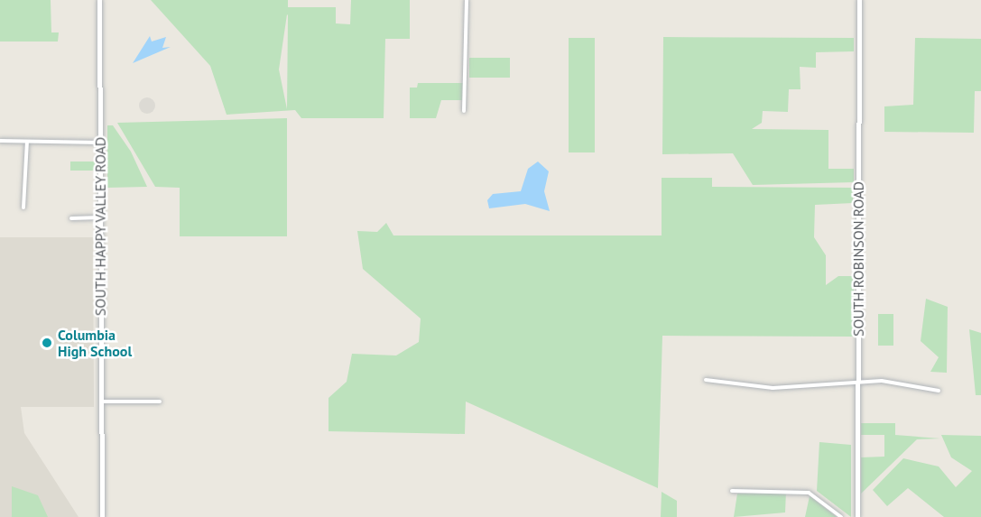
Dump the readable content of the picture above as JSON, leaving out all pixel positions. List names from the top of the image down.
{
  "streets": {
    "main road": ["SOUTH HAPPY VALLEY ROAD"],
    "street": ["SOUTH ROBINSON ROAD"]
  },
  "places": ["Columbia High School"]
}
